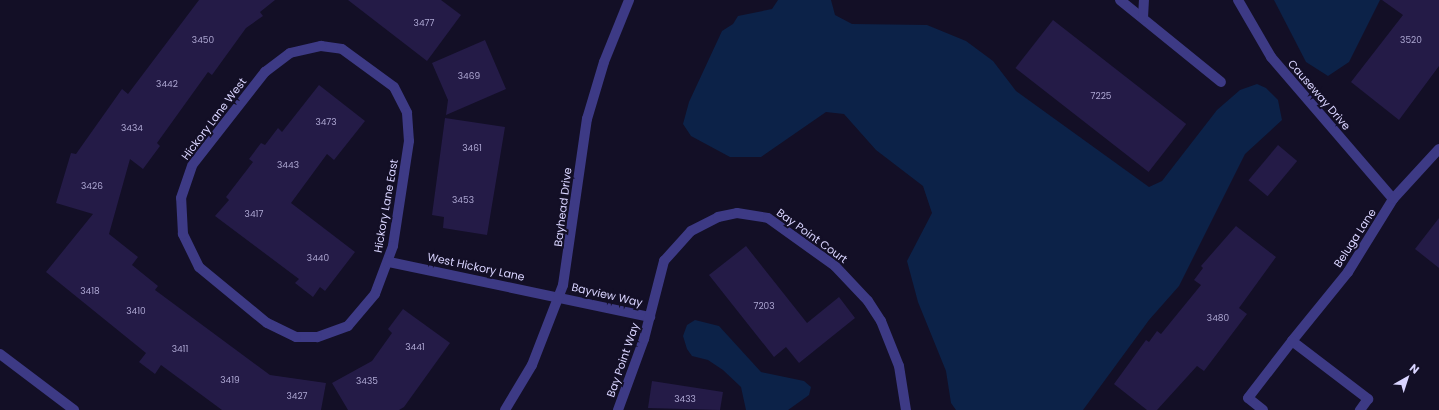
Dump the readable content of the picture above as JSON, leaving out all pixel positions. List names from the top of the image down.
{
  "streets": {
    "street": [
      "Causeway Drive",
      "Hickory Lane West",
      "Hickory Lane East",
      "Bayhead Drive",
      "Bay Point Court",
      "Beluga Lane",
      "West Hickory Lane",
      "Bayview Way",
      "Bay Point Way"
    ]
  },
  "crossings": [
    ["Causeway Drive", "Beluga Lane"],
    ["Hickory Lane West", "Hickory Lane East"],
    ["Hickory Lane East", "West Hickory Lane"],
    ["Bayhead Drive", "West Hickory Lane"],
    ["Bayhead Drive", "Bayview Way"],
    ["Bay Point Court", "Bayview Way"],
    ["Bay Point Court", "Bay Point Way"],
    ["West Hickory Lane", "Bayview Way"],
    ["Bayview Way", "Bay Point Way"]
  ],
  "house_numbers": [
    "3477",
    "3450",
    "3520",
    "3469",
    "3442",
    "7225",
    "3473",
    "3434",
    "3461",
    "3443",
    "3426",
    "3453",
    "3417",
    "3440",
    "3418",
    "7203",
    "3410",
    "3480",
    "3441",
    "3411",
    "3419",
    "3435",
    "3427",
    "3433"
  ],
  "north": "top right"
}
